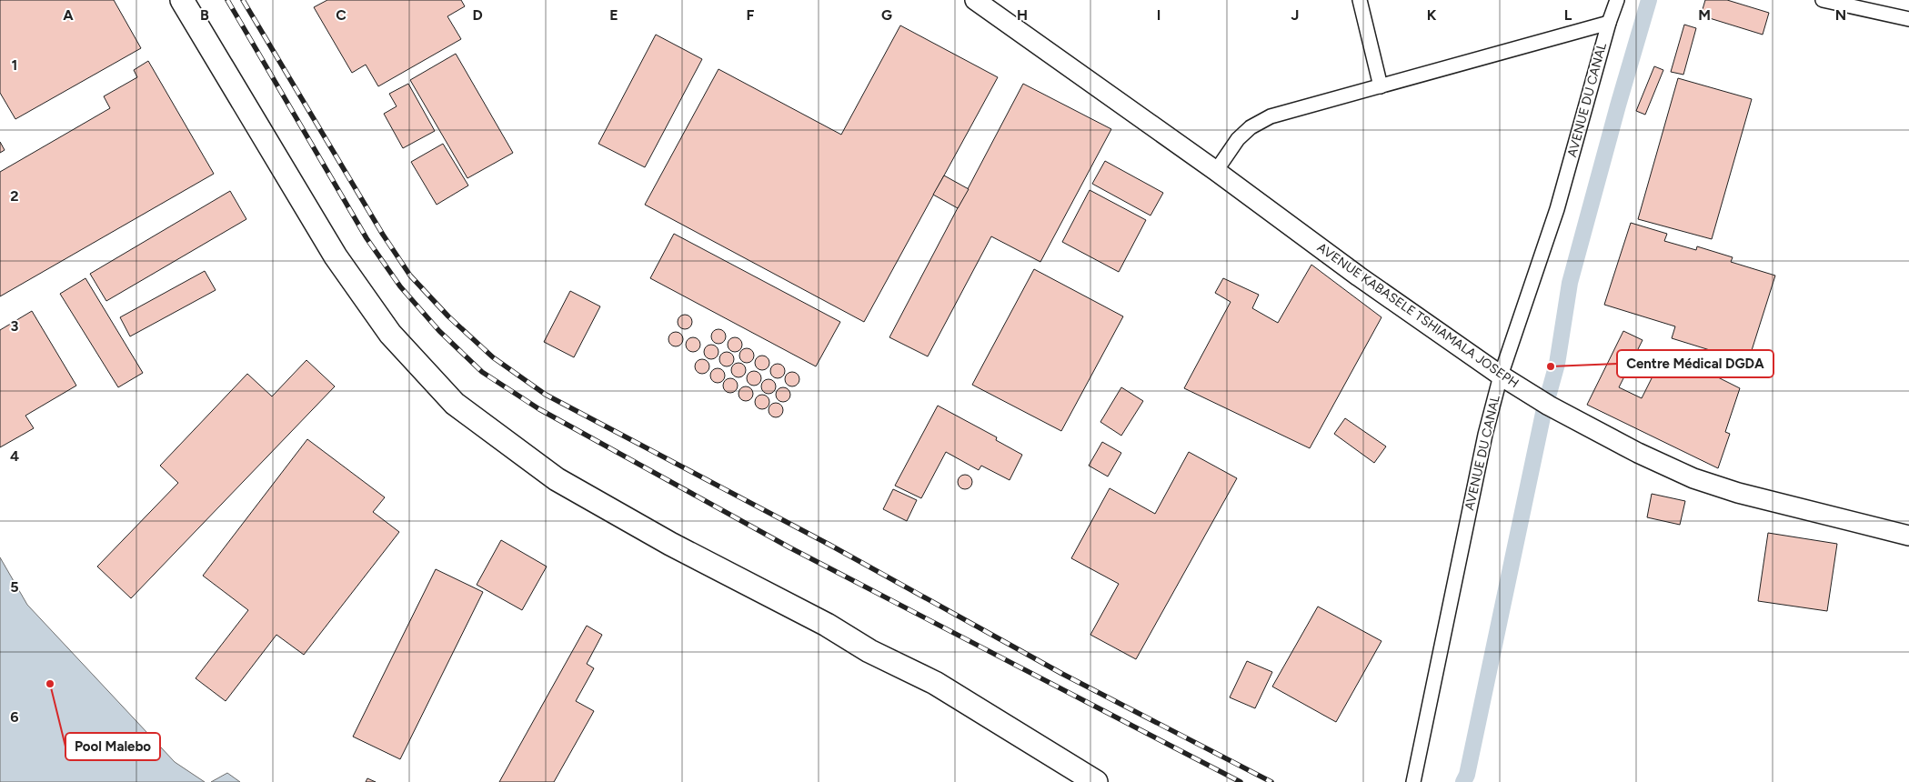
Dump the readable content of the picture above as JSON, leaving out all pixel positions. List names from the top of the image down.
{
  "streets": {
    "main road": ["AVENUE KABASELE TSHIAMALA JOSEPH"],
    "street": ["AVENUE DU CANAL"]
  },
  "crossings": [
    ["AVENUE DU CANAL", "AVENUE KABASELE TSHIAMALA JOSEPH"]
  ],
  "places": ["Centre Médical DGDA", "Pool Malebo"],
  "grid": {
    "columns": [
      "A",
      "B",
      "C",
      "D",
      "E",
      "F",
      "G",
      "H",
      "I",
      "J",
      "K",
      "L",
      "M",
      "N"
    ],
    "rows": [
      "1",
      "2",
      "3",
      "4",
      "5",
      "6"
    ]
  }
}
